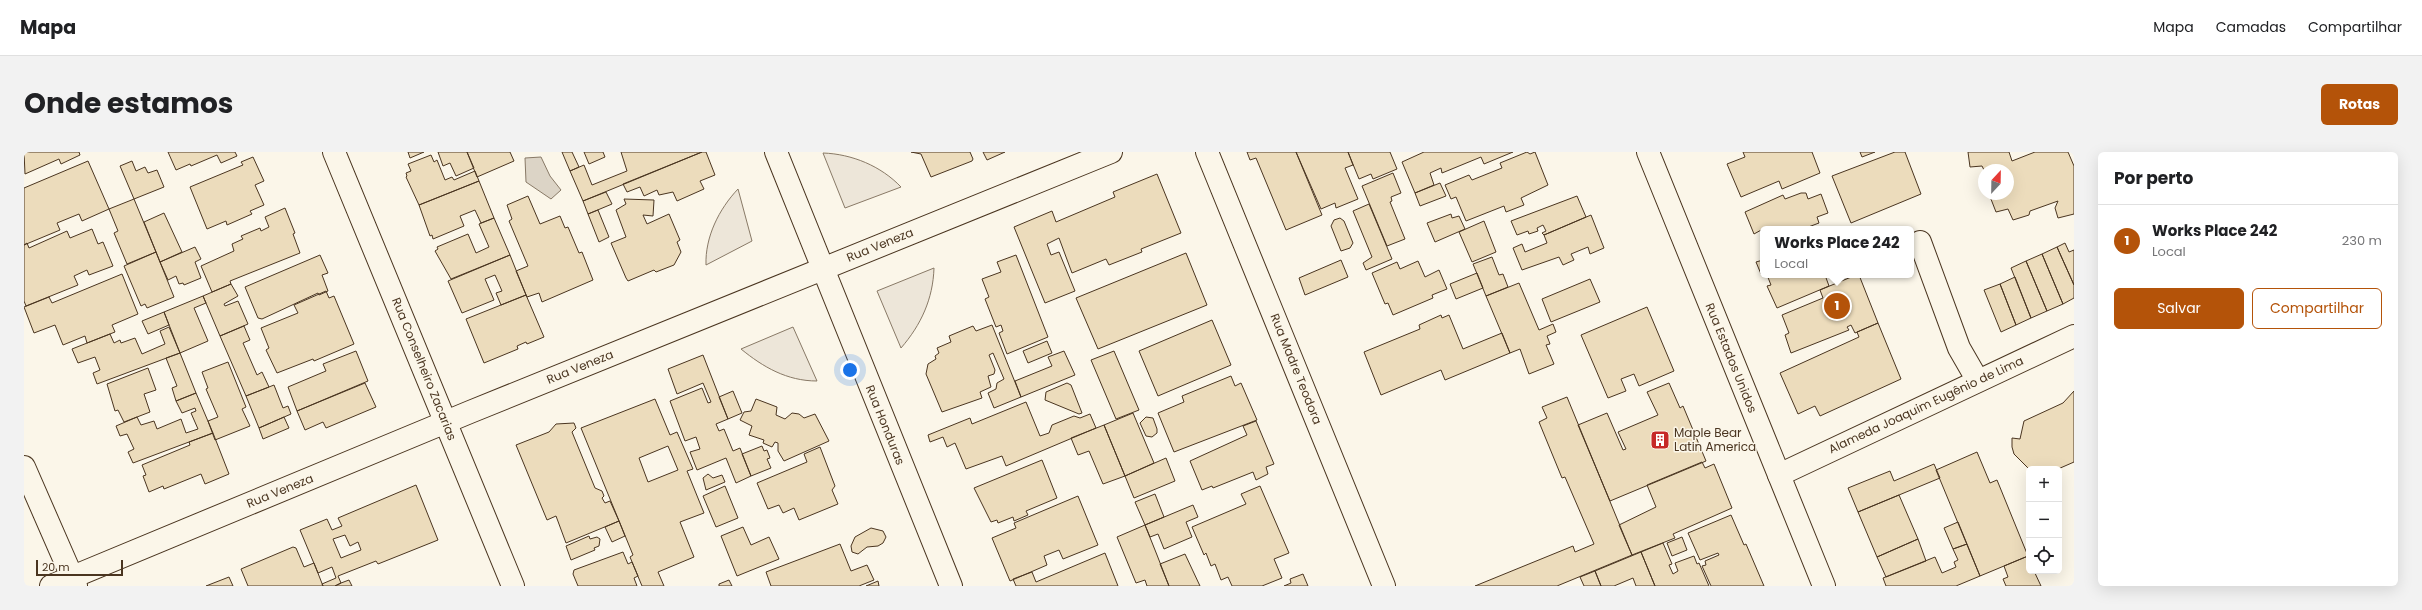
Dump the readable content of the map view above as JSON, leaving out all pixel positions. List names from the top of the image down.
{
  "streets": {
    "street": [
      "Rua Veneza",
      "Rua Estados Unidos",
      "Rua Conselheiro Zacarias",
      "Rua Madre Teodora",
      "Alameda Joaquim Eugênio de Lima",
      "Rua Honduras"
    ]
  },
  "crossings": [
    ["Rua Veneza", "Rua Conselheiro Zacarias"],
    ["Rua Veneza", "Rua Honduras"],
    ["Rua Estados Unidos", "Alameda Joaquim Eugênio de Lima"]
  ],
  "places": {
    "building": ["Maple Bear Latin America"]
  },
  "scale_bar": "20 m",
  "north": "top",
  "page": {
    "header": "Mapa",
    "nav": ["Mapa", "Camadas", "Compartilhar"],
    "title": "Onde estamos",
    "buttons": [
      "Rotas",
      ["Salvar", "Compartilhar"]
    ],
    "heading": "Por perto",
    "list": [
      {
        "mark": "1",
        "name": "Works Place 242",
        "note": "Local",
        "value": "230 m"
      }
    ],
    "popup": ["Works Place 242", "Local"],
    "pins": "1",
    "map_buttons": ["+", "−"],
    "scale": "20 m"
  }
}
